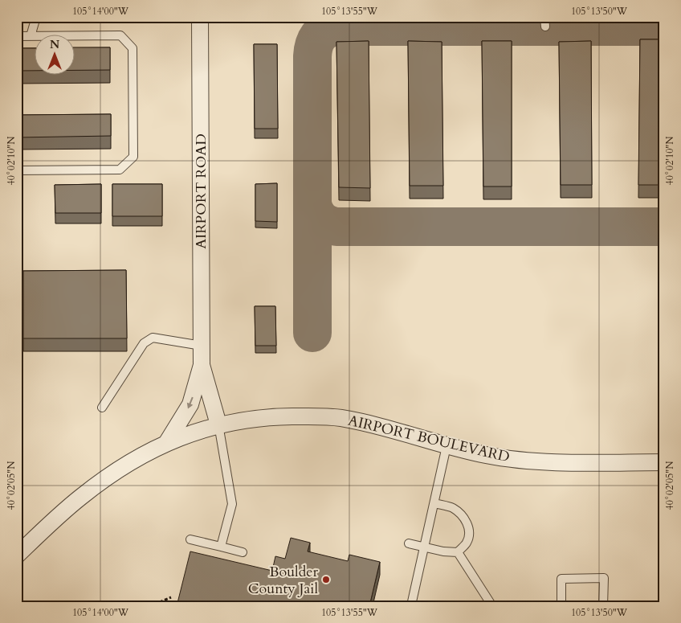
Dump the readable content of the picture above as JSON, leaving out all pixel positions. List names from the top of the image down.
{
  "streets": {
    "street": ["AIRPORT ROAD", "AIRPORT BOULEVARD"]
  },
  "crossings": [
    ["AIRPORT ROAD", "AIRPORT BOULEVARD"]
  ],
  "places": ["Boulder County Jail"],
  "north": "top",
  "coordinates": [
    "105°14'00\"W",
    "105°13'55\"W",
    "105°13'50\"W",
    "40°02'10\"N",
    "40°02'05\"N"
  ]
}
